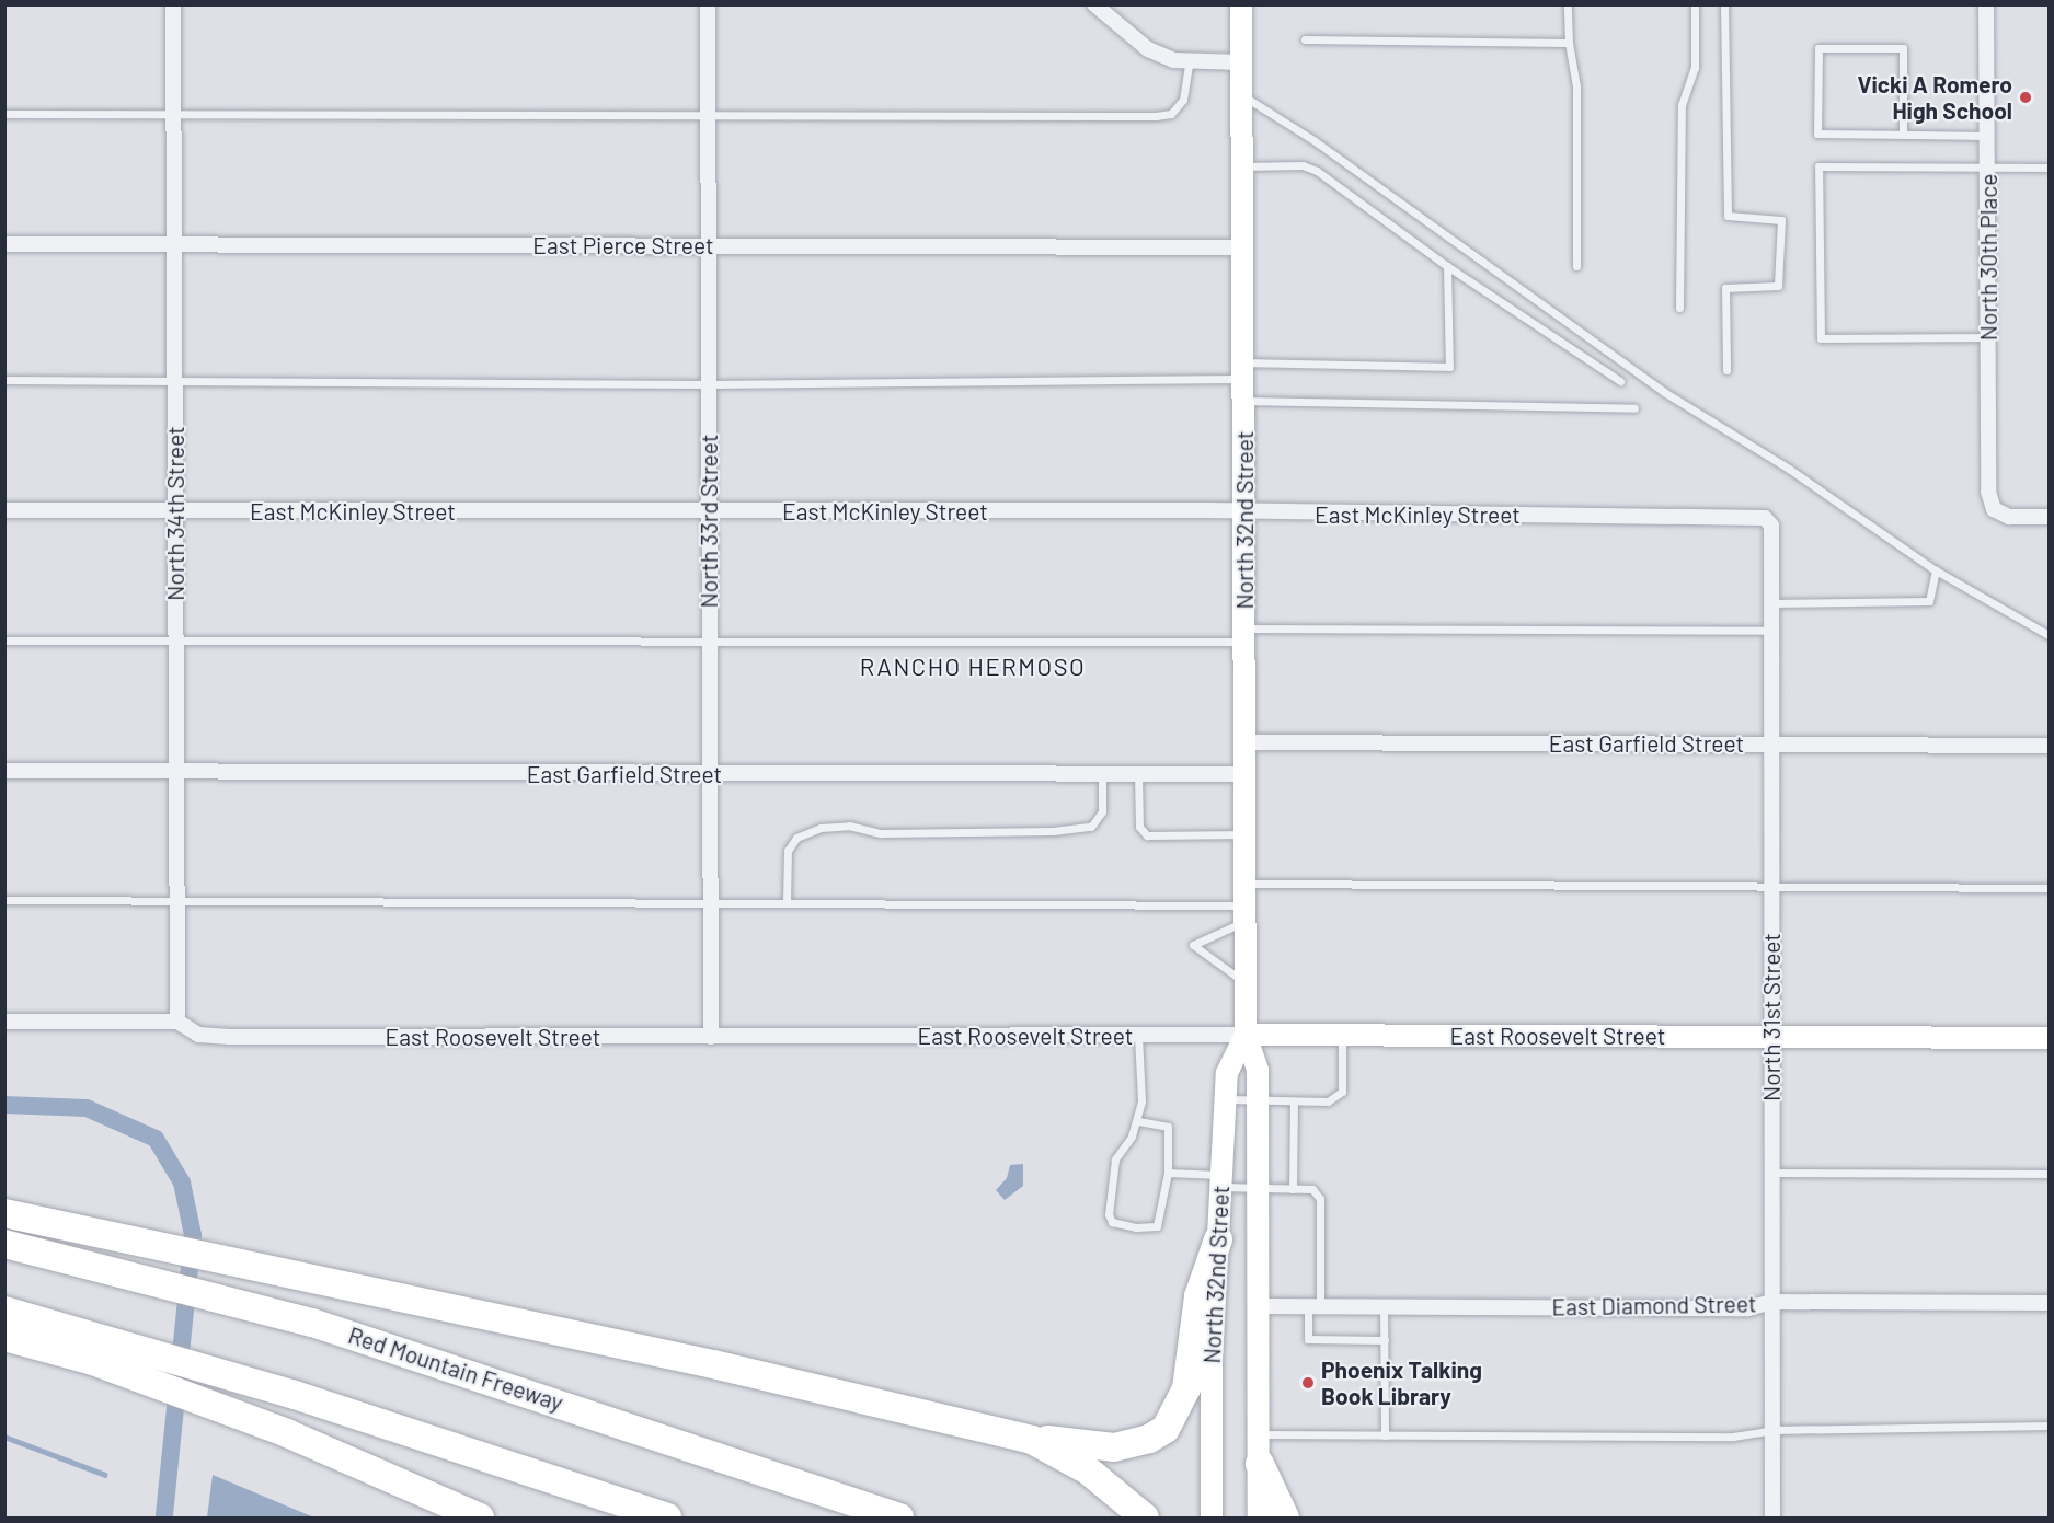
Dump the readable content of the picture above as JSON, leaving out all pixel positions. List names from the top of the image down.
{
  "streets": {
    "highway": ["Red Mountain Freeway"],
    "main road": ["North 32nd Street", "East Roosevelt Street"],
    "street": [
      "East Pierce Street",
      "North 30th Place",
      "East McKinley Street",
      "North 34th Street",
      "North 33rd Street",
      "East Garfield Street",
      "North 31st Street",
      "East Diamond Street"
    ]
  },
  "crossings": [
    ["East Pierce Street", "North 34th Street"],
    ["East Pierce Street", "North 32nd Street"],
    ["East Pierce Street", "North 33rd Street"],
    ["East McKinley Street", "North 34th Street"],
    ["East McKinley Street", "North 32nd Street"],
    ["East McKinley Street", "North 33rd Street"],
    ["East McKinley Street", "North 31st Street"],
    ["North 34th Street", "East Garfield Street"],
    ["North 34th Street", "East Roosevelt Street"],
    ["North 32nd Street", "East Garfield Street"],
    ["North 32nd Street", "East Roosevelt Street"],
    ["North 32nd Street", "East Diamond Street"],
    ["North 33rd Street", "East Garfield Street"],
    ["North 33rd Street", "East Roosevelt Street"],
    ["East Garfield Street", "North 31st Street"],
    ["North 31st Street", "East Roosevelt Street"],
    ["North 31st Street", "East Diamond Street"]
  ],
  "districts": ["RANCHO HERMOSO"],
  "places": ["Vicki A Romero High School", "Phoenix Talking Book Library"]
}
